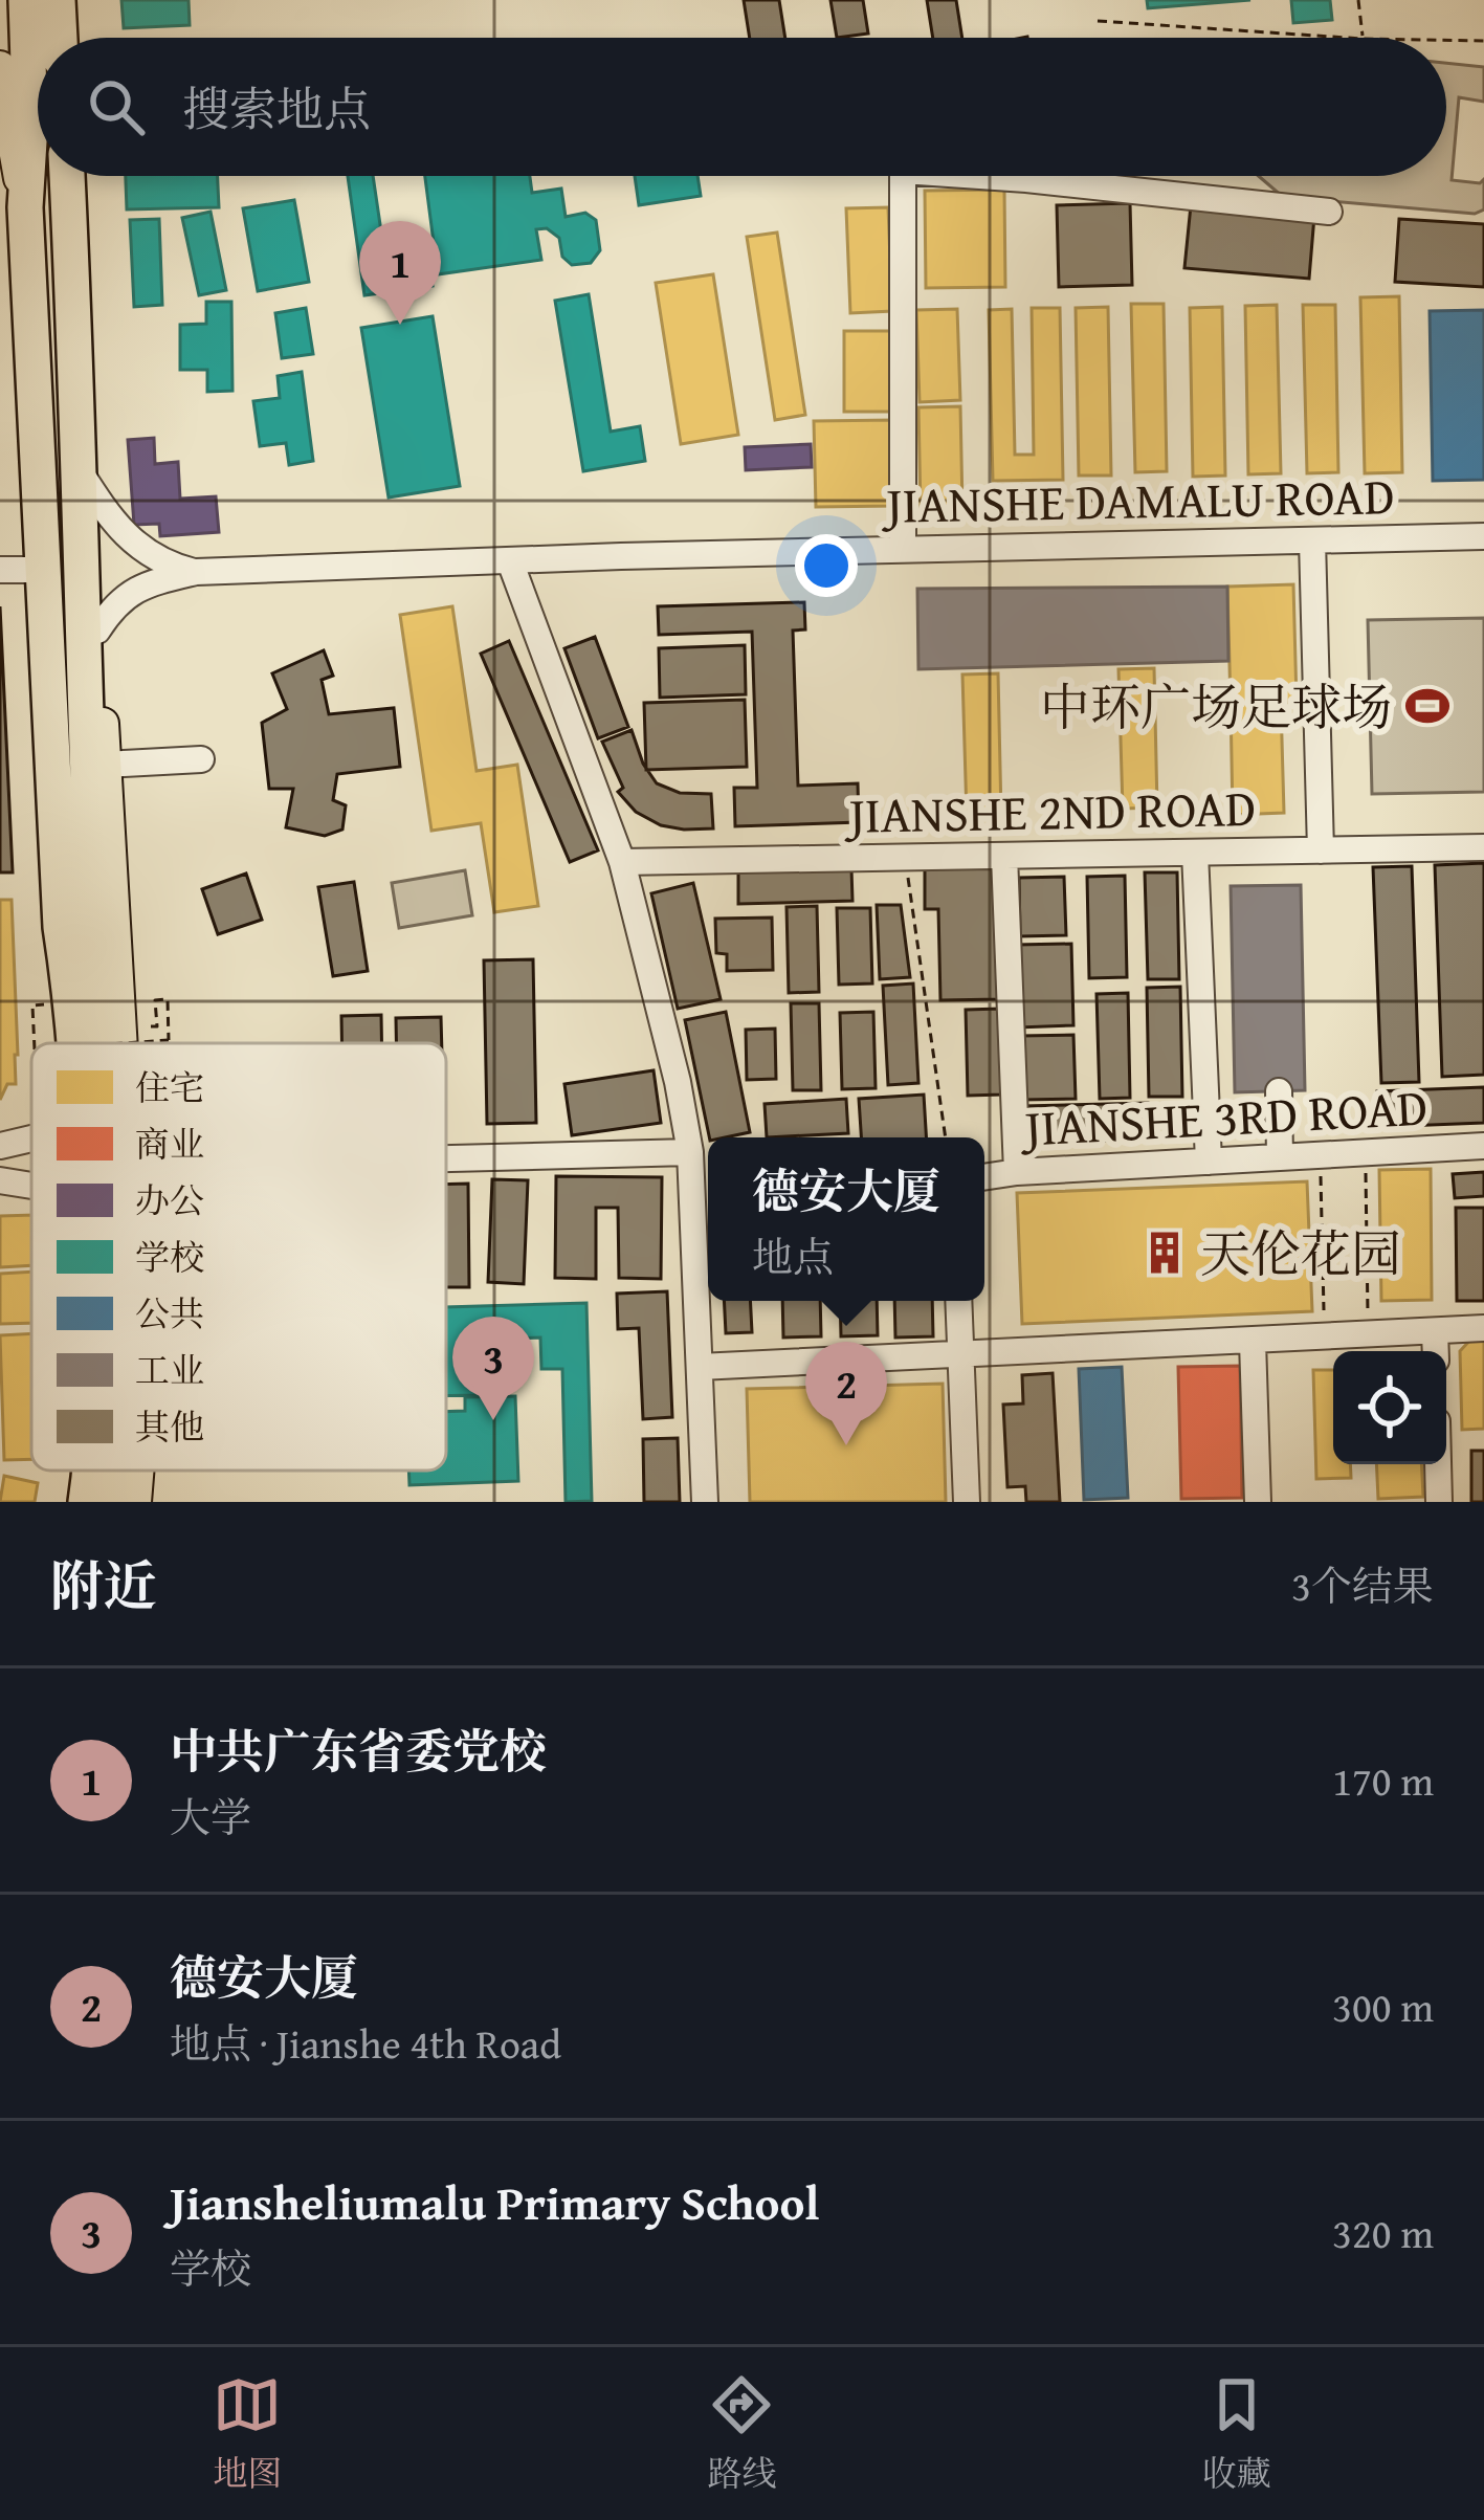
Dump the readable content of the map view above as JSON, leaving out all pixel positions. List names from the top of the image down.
{
  "streets": {
    "street": ["JIANSHE DAMALU ROAD", "JIANSHE 2ND ROAD", "JIANSHE 3RD ROAD"]
  },
  "places": {
    "sports": ["中环广场足球场"],
    "building": ["天伦花园"]
  },
  "legend": [
    "住宅",
    "商业",
    "办公",
    "学校",
    "公共",
    "工业",
    "其他"
  ],
  "page": {
    "search": "搜索地点",
    "pins": ["1", "3", "2"],
    "popup": ["德安大厦", "地点"],
    "heading": ["附近", "3个结果"],
    "list": [
      {
        "mark": "1",
        "name": "中共广东省委党校",
        "note": "大学",
        "value": "170 m"
      },
      {
        "mark": "2",
        "name": "德安大厦",
        "note": "地点 · Jianshe 4th Road",
        "value": "300 m"
      },
      {
        "mark": "3",
        "name": "Jiansheliumalu Primary School",
        "note": "学校",
        "value": "320 m"
      }
    ],
    "nav": ["地图", "路线", "收藏"]
  }
}
